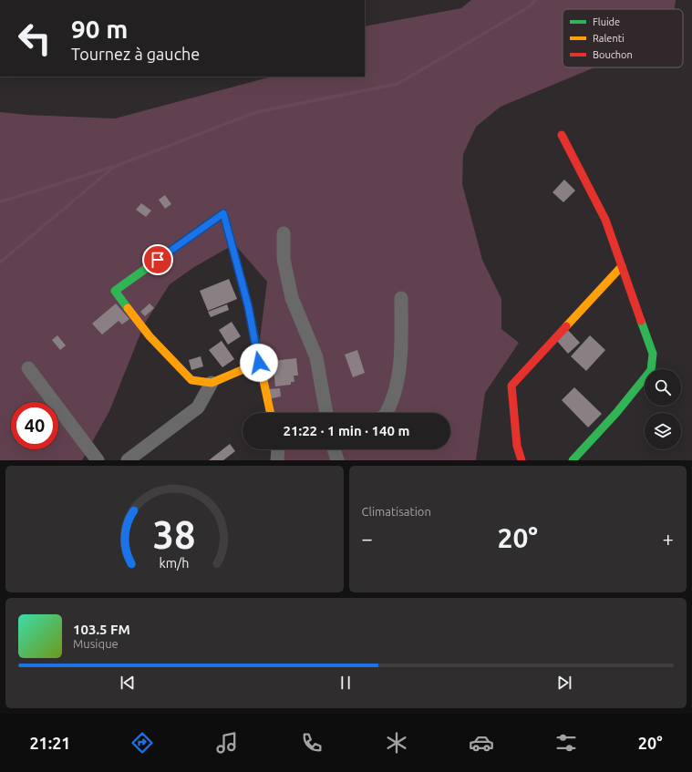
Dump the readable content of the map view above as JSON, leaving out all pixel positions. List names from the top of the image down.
{
  "legend": ["Fluide", "Ralenti", "Bouchon"],
  "page": {
    "turn": ["90 m", "Tournez à gauche"],
    "limit": "40",
    "trip": "21:22 · 1 min · 140 m",
    "tile": "Climatisation",
    "heat": ["−", "20°", "+"],
    "song": ["103.5 FM", "Musique"],
    "tabs": ["21:21", "20°"],
    "gauge": ["38", "km/h"]
  }
}
